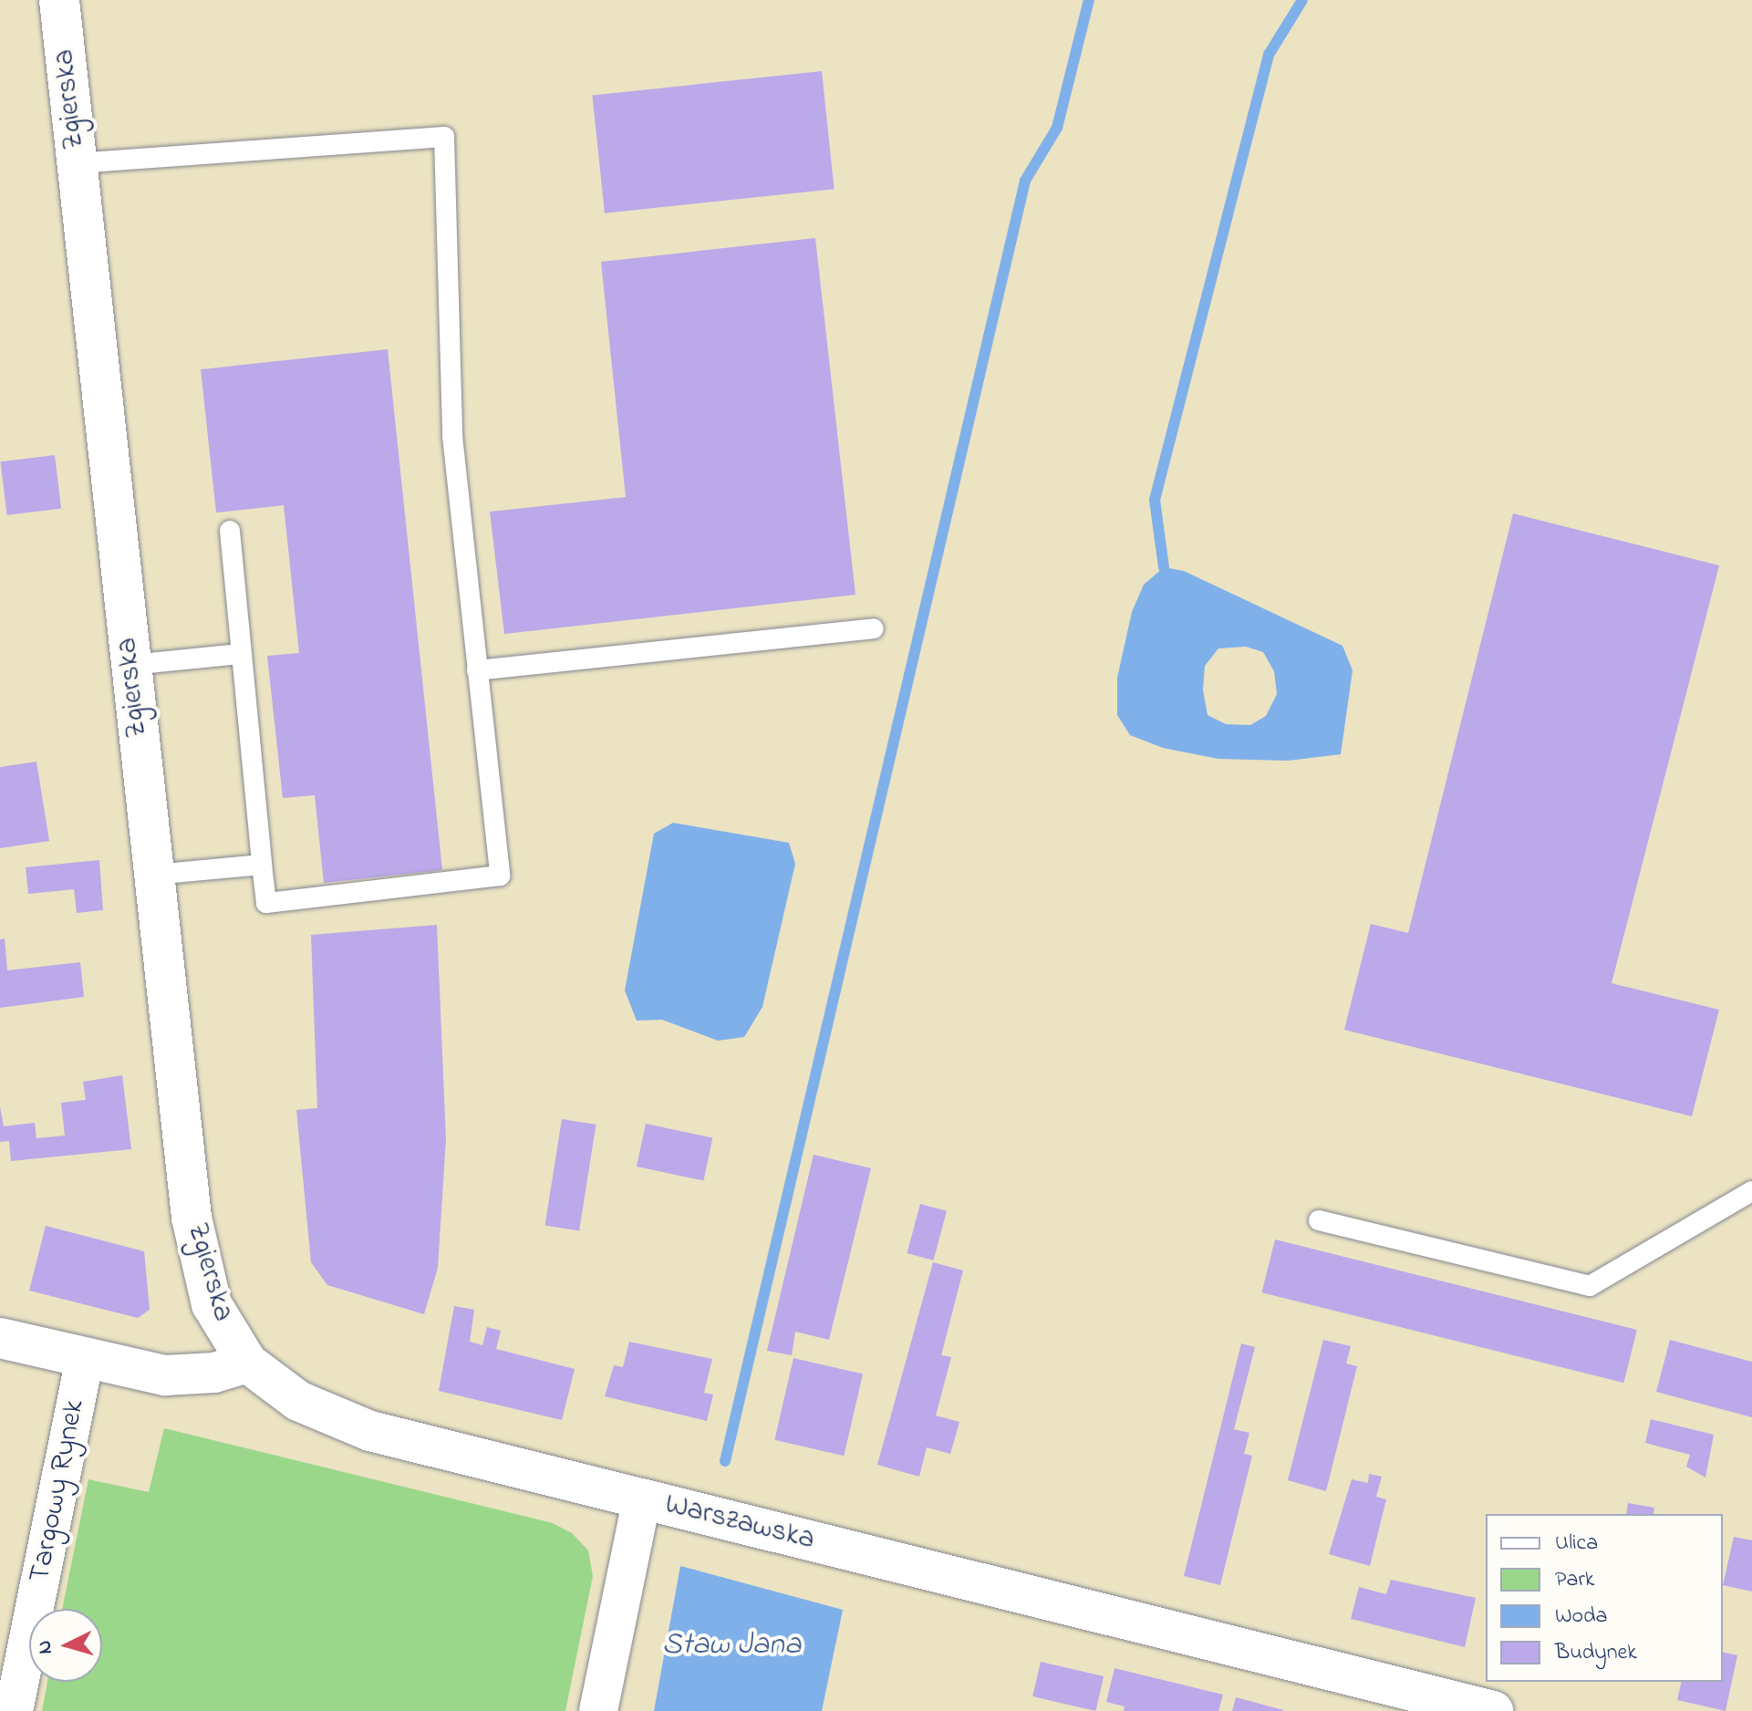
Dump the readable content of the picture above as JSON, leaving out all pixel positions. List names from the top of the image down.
{
  "streets": {
    "main road": ["Zgierska", "Warszawska"],
    "street": ["Targowy Rynek"]
  },
  "crossings": [
    ["Zgierska", "Warszawska"]
  ],
  "water": ["Staw Jana"],
  "legend": [
    "Ulica",
    "Park",
    "Woda",
    "Budynek"
  ],
  "north": "left"
}
